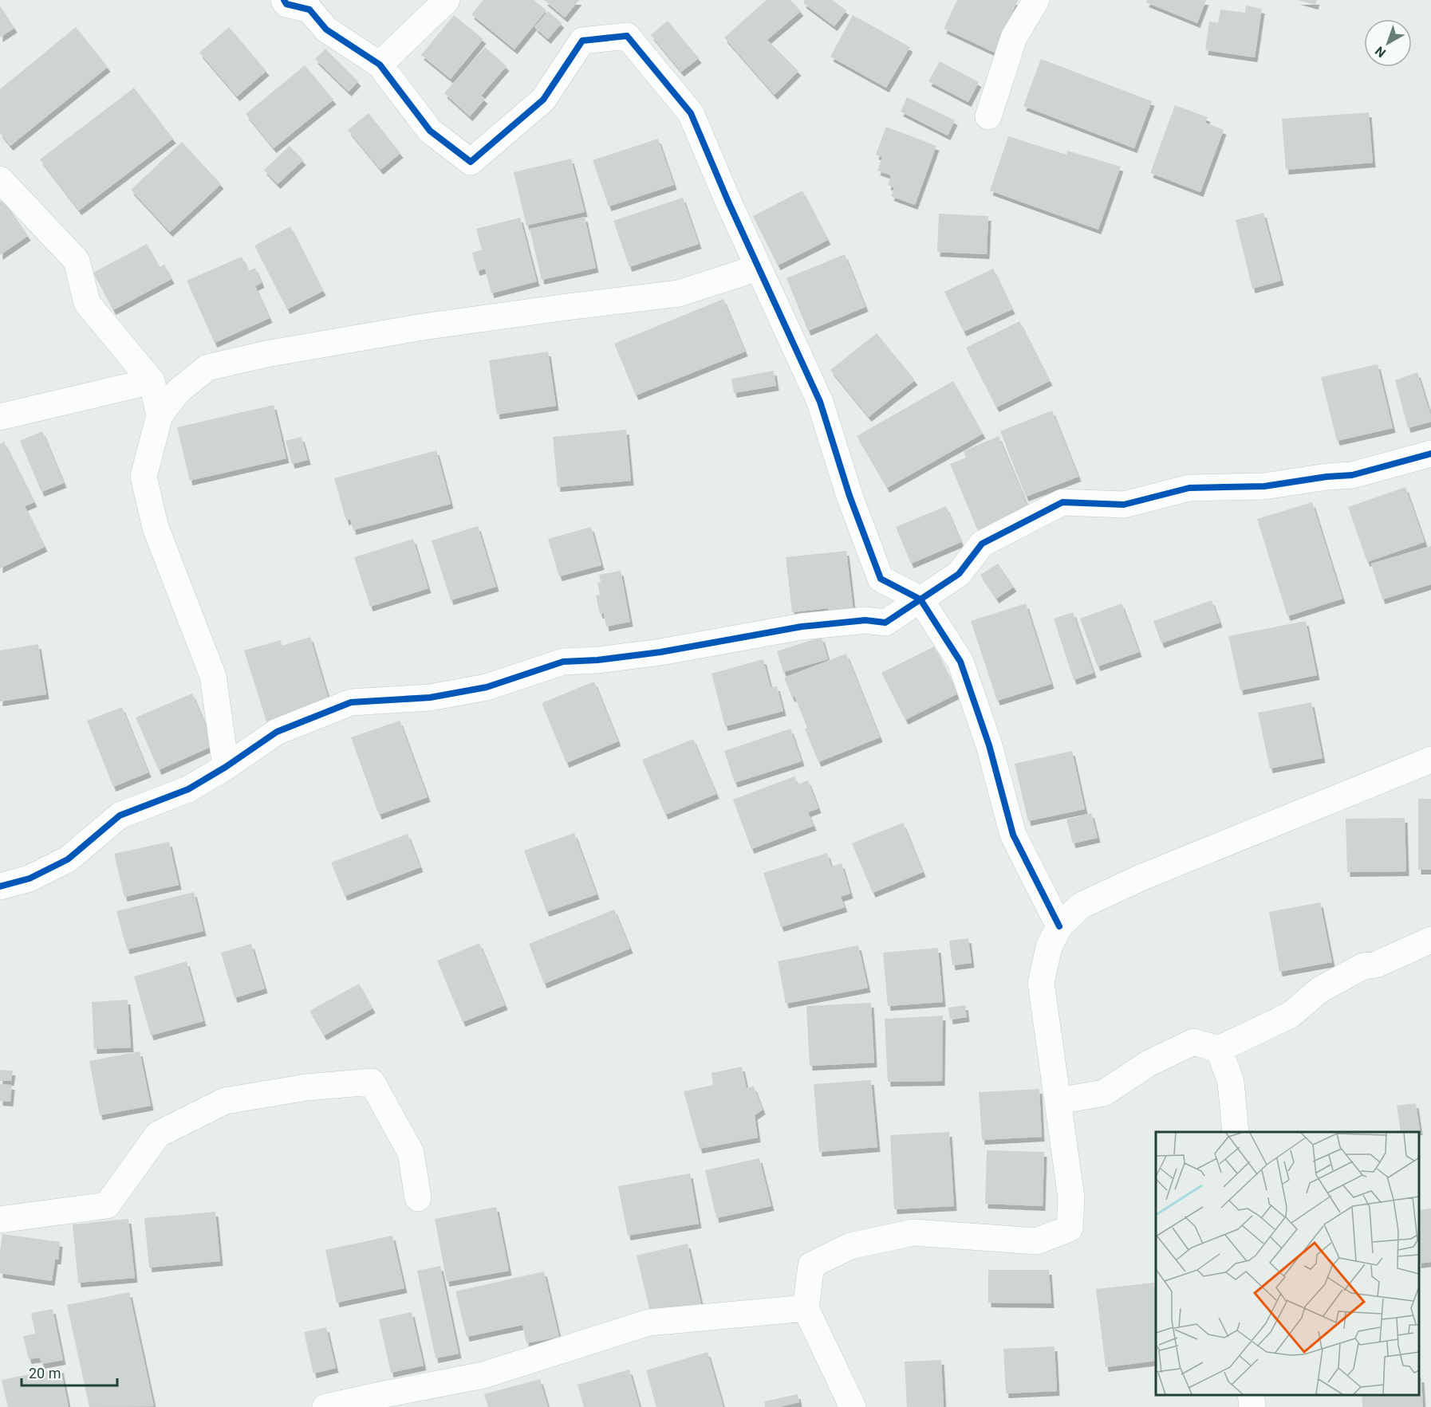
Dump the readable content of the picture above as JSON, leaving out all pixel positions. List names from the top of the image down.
{
  "scale_bar": "20 m",
  "north": "bottom left"
}
